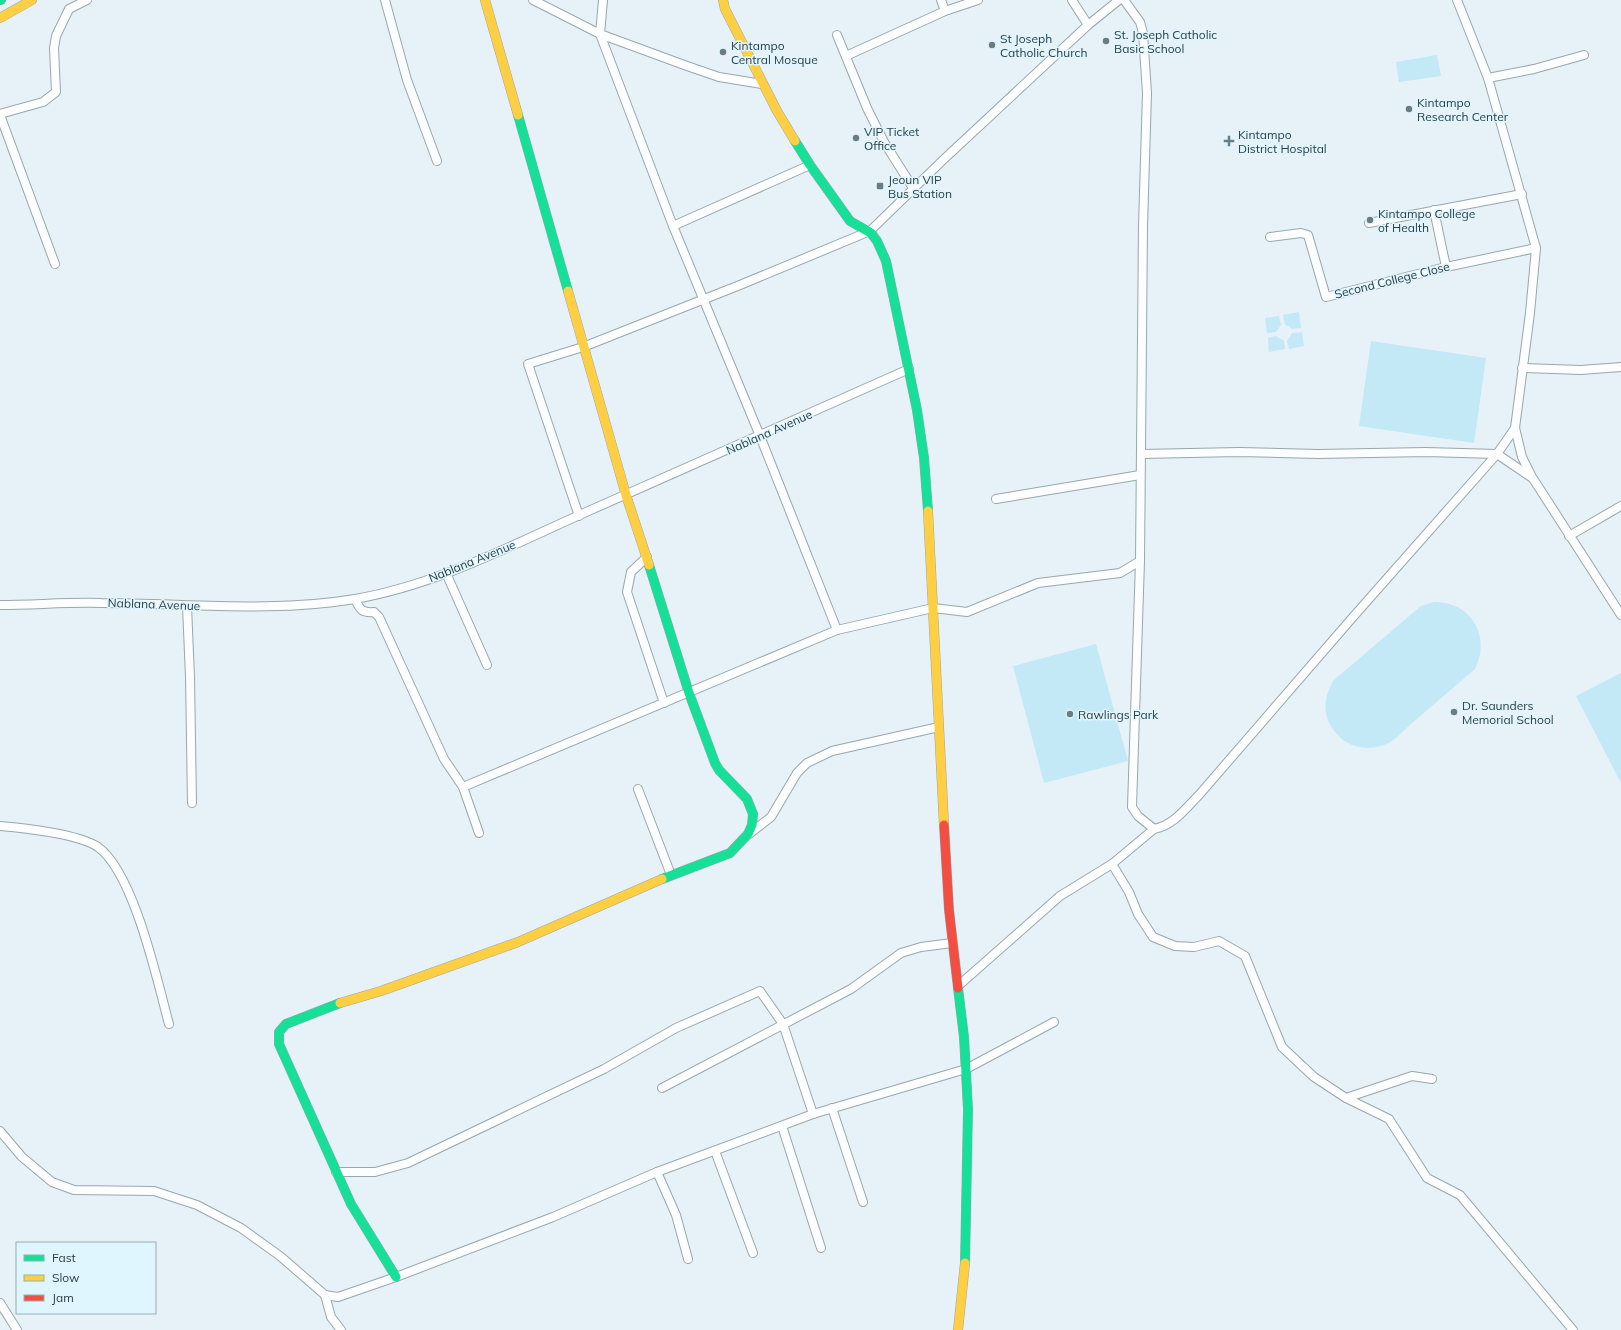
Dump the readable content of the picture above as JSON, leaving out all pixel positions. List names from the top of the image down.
{
  "streets": {
    "street": ["Second College Close", "Nablana Avenue"]
  },
  "places": {
    "other": [
      "St. Joseph Catholic Basic School",
      "St Joseph Catholic Church",
      "Kintampo Central Mosque",
      "Kintampo Research Center",
      "VIP Ticket Office",
      "Kintampo College of Health",
      "Dr. Saunders Memorial School",
      "Rawlings Park"
    ],
    "health": ["Kintampo District Hospital"],
    "transit": ["Jeoun VIP Bus Station"]
  },
  "legend": ["Fast", "Slow", "Jam"]
}
